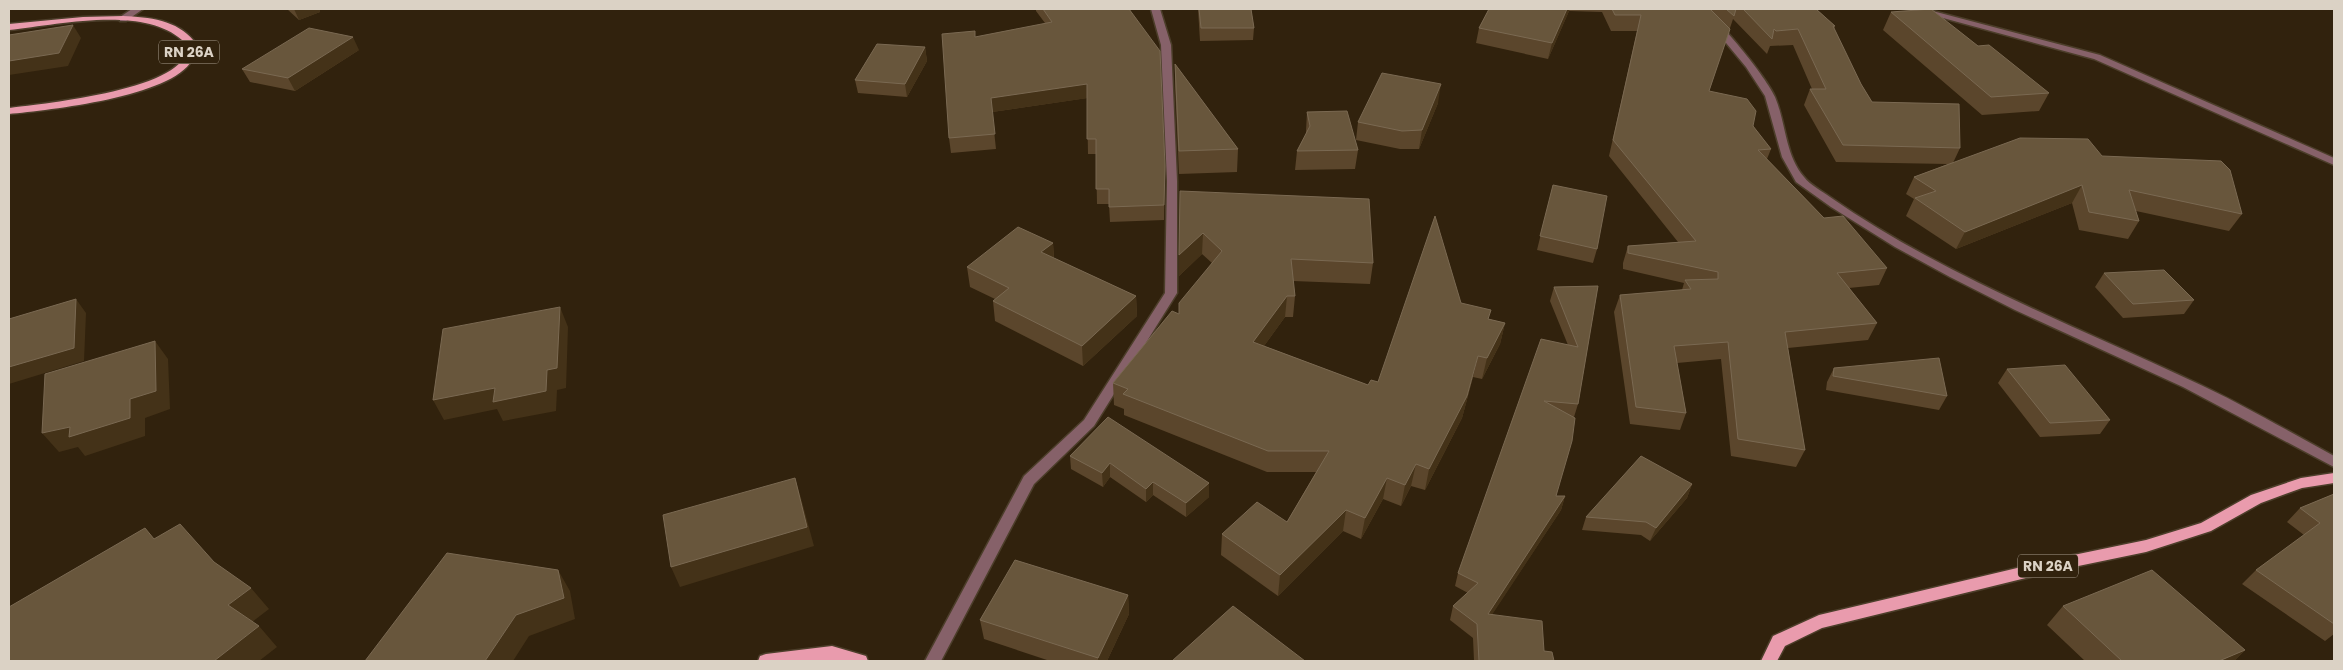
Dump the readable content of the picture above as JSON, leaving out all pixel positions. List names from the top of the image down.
{
  "streets": {
    "main road": ["RN 26A"]
  }
}
